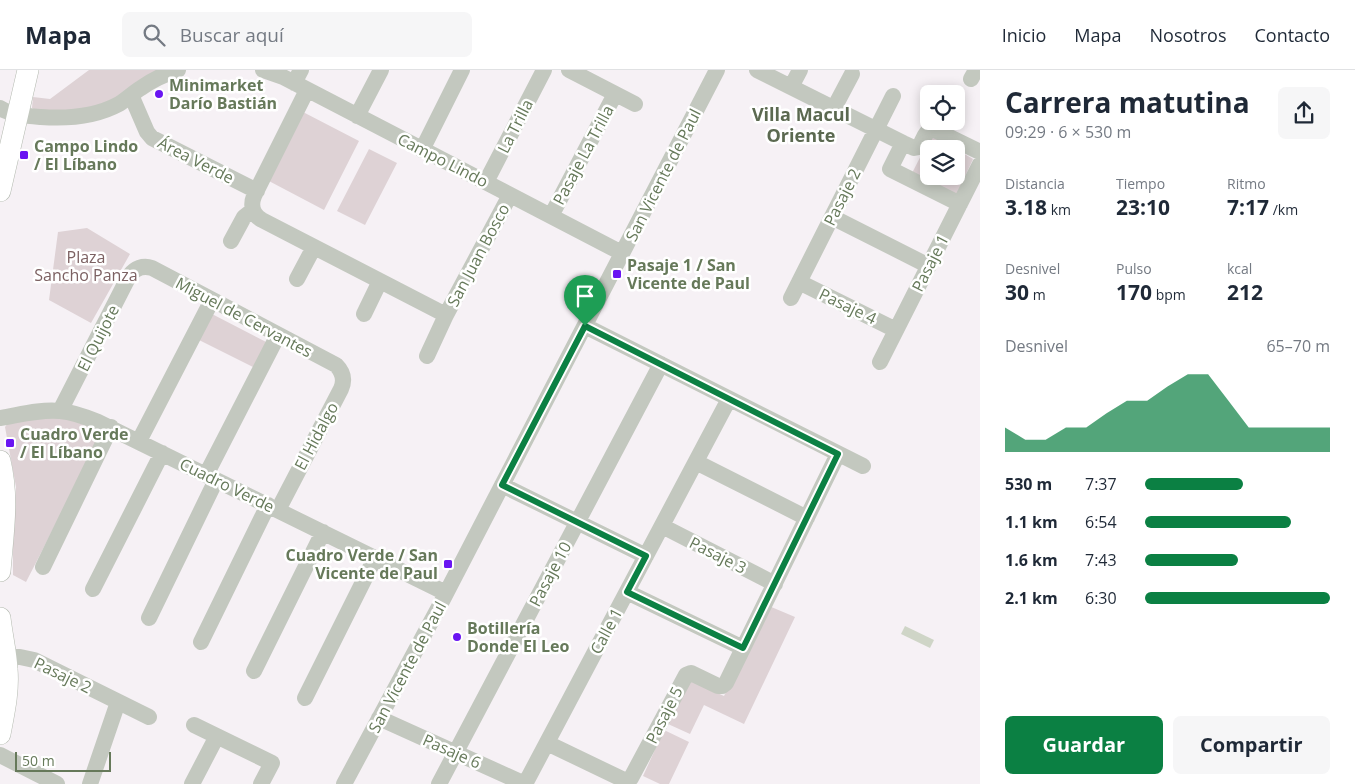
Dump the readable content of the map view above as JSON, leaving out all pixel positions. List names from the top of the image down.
{
  "streets": {
    "street": [
      "La Trilla",
      "Pasaje La Trilla",
      "Área Verde",
      "Campo Lindo",
      "San Vicente de Paul",
      "Pasaje 2",
      "San Juan Bosco",
      "Pasaje 1",
      "Pasaje 4",
      "Miguel de Cervantes",
      "El Quijote",
      "El Hidalgo",
      "Cuadro Verde",
      "Pasaje 3",
      "Pasaje 10",
      "Calle 1",
      "Pasaje 5",
      "Pasaje 6"
    ]
  },
  "crossings": [
    ["La Trilla", "Campo Lindo"],
    ["Pasaje La Trilla", "Campo Lindo"],
    ["Campo Lindo", "San Vicente de Paul"],
    ["Campo Lindo", "San Juan Bosco"],
    ["San Vicente de Paul", "Cuadro Verde"],
    ["San Vicente de Paul", "Pasaje 6"],
    ["Pasaje 2", "Pasaje 4"],
    ["Pasaje 1", "Pasaje 4"],
    ["Miguel de Cervantes", "El Quijote"],
    ["Miguel de Cervantes", "El Hidalgo"],
    ["El Quijote", "Cuadro Verde"],
    ["El Hidalgo", "Cuadro Verde"],
    ["Pasaje 3", "Calle 1"],
    ["Pasaje 3", "Pasaje 5"],
    ["Pasaje 10", "Pasaje 6"],
    ["Calle 1", "Pasaje 5"],
    ["Calle 1", "Pasaje 6"]
  ],
  "districts": ["Villa Macul Oriente"],
  "parks": ["Plaza Sancho Panza"],
  "places": {
    "other": ["Minimarket Darío Bastián", "Botillería Donde El Leo"],
    "transit": [
      "Campo Lindo / El Líbano",
      "Pasaje 1 / San Vicente de Paul",
      "Cuadro Verde / El Líbano",
      "Cuadro Verde / San Vicente de Paul"
    ]
  },
  "scale_bar": "50 m",
  "page": {
    "header": "Mapa",
    "search": "Buscar aquí",
    "nav": [
      "Inicio",
      "Mapa",
      "Nosotros",
      "Contacto"
    ],
    "heading": ["Carrera matutina", "09:29 · 6 × 530 m"],
    "stats": [
      ["Distancia", "3.18 km"],
      ["Tiempo", "23:10"],
      ["Ritmo", "7:17 /km"],
      ["Desnivel", "30 m"],
      ["Pulso", "170 bpm"],
      ["kcal", "212"]
    ],
    "chart": ["Desnivel", "65–70 m"],
    "list": [
      {
        "name": "530 m",
        "note": "7:37"
      },
      {
        "name": "1.1 km",
        "note": "6:54"
      },
      {
        "name": "1.6 km",
        "note": "7:43"
      },
      {
        "name": "2.1 km",
        "note": "6:30"
      }
    ],
    "buttons": ["Guardar", "Compartir"],
    "scale": "50 m"
  }
}
